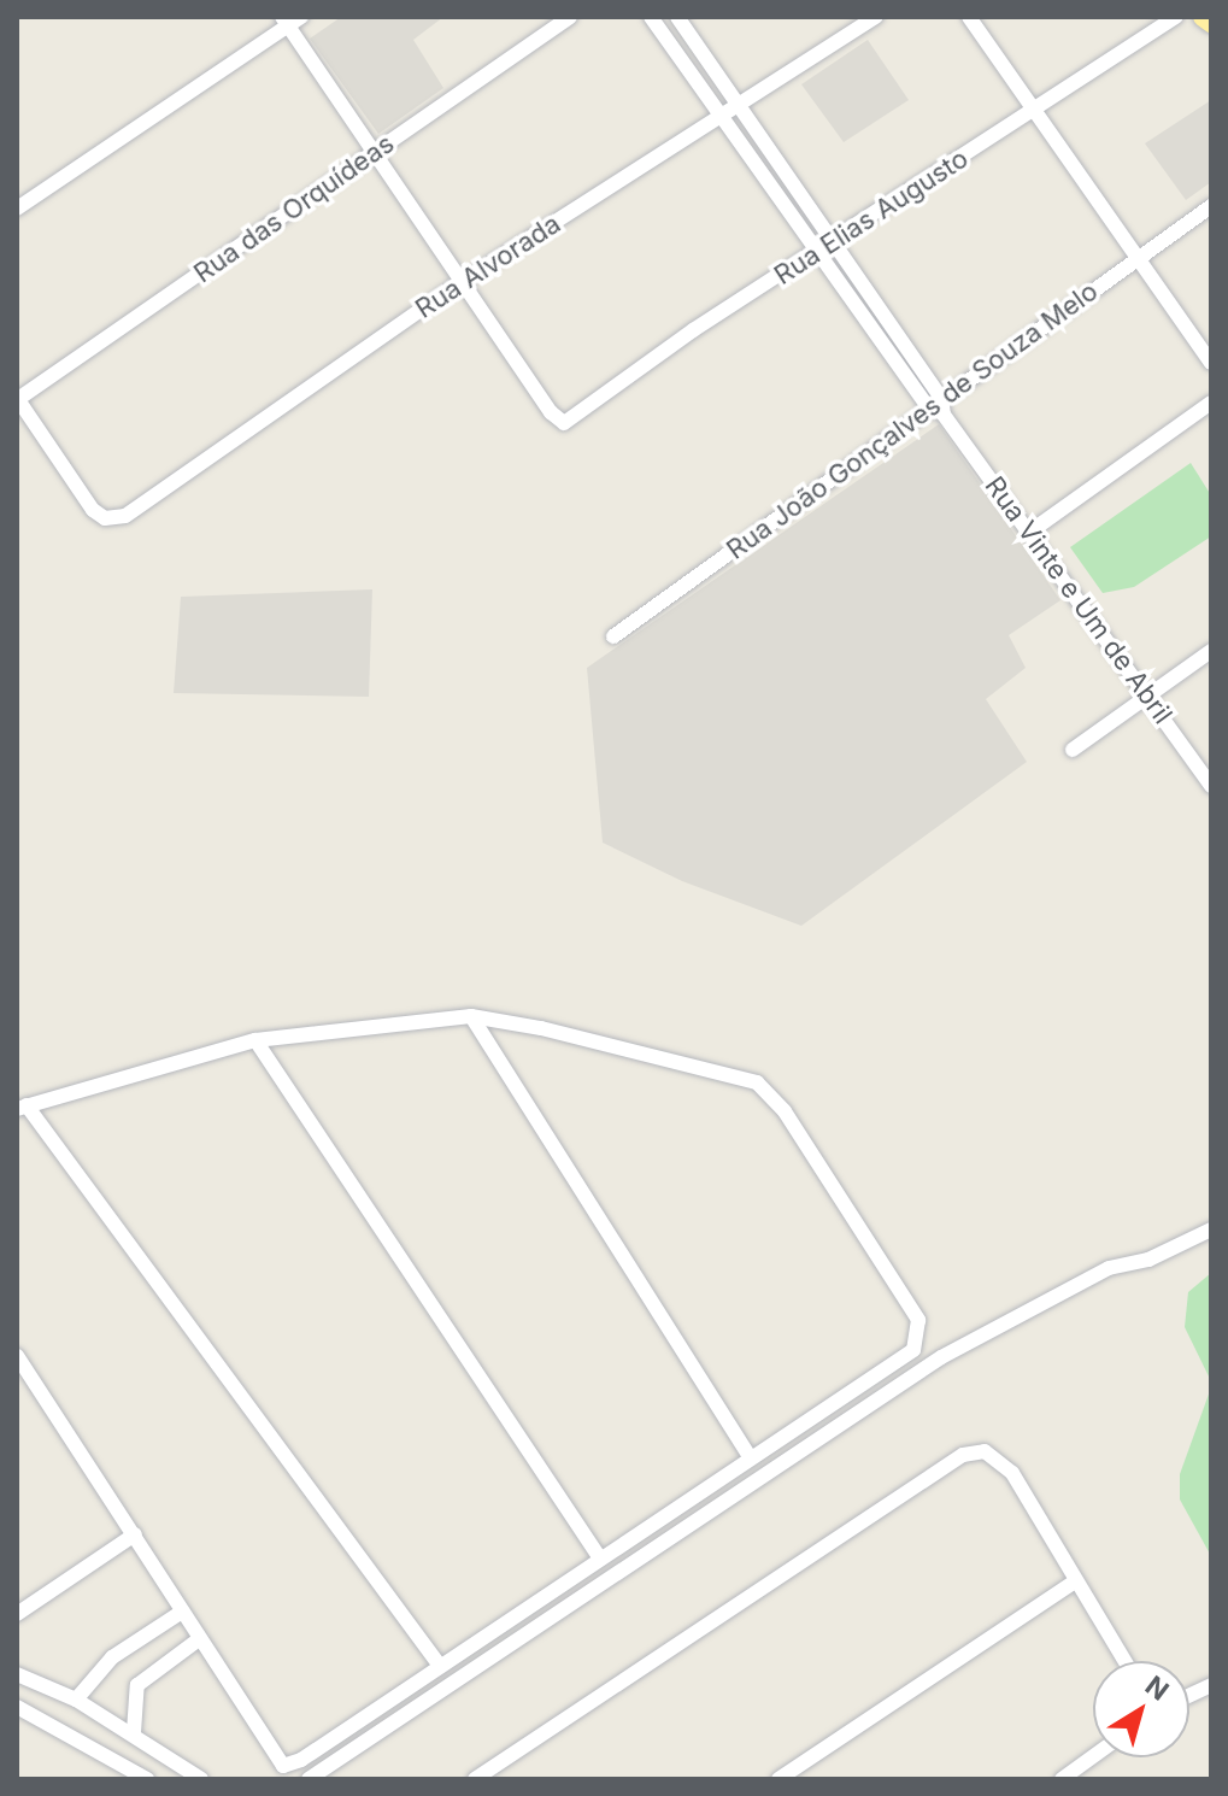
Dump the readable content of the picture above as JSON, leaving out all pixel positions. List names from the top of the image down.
{
  "streets": {
    "street": [
      "Rua das Orquídeas",
      "Rua Elias Augusto",
      "Rua Alvorada",
      "Rua João Gonçalves de Souza Melo",
      "Rua Vinte e Um de Abril"
    ]
  },
  "crossings": [
    ["Rua das Orquídeas", "Rua Alvorada"],
    ["Rua Elias Augusto", "Rua Alvorada"],
    ["Rua Elias Augusto", "Rua Vinte e Um de Abril"],
    ["Rua Alvorada", "Rua Vinte e Um de Abril"],
    ["Rua João Gonçalves de Souza Melo", "Rua Vinte e Um de Abril"]
  ],
  "north": "top right"
}
